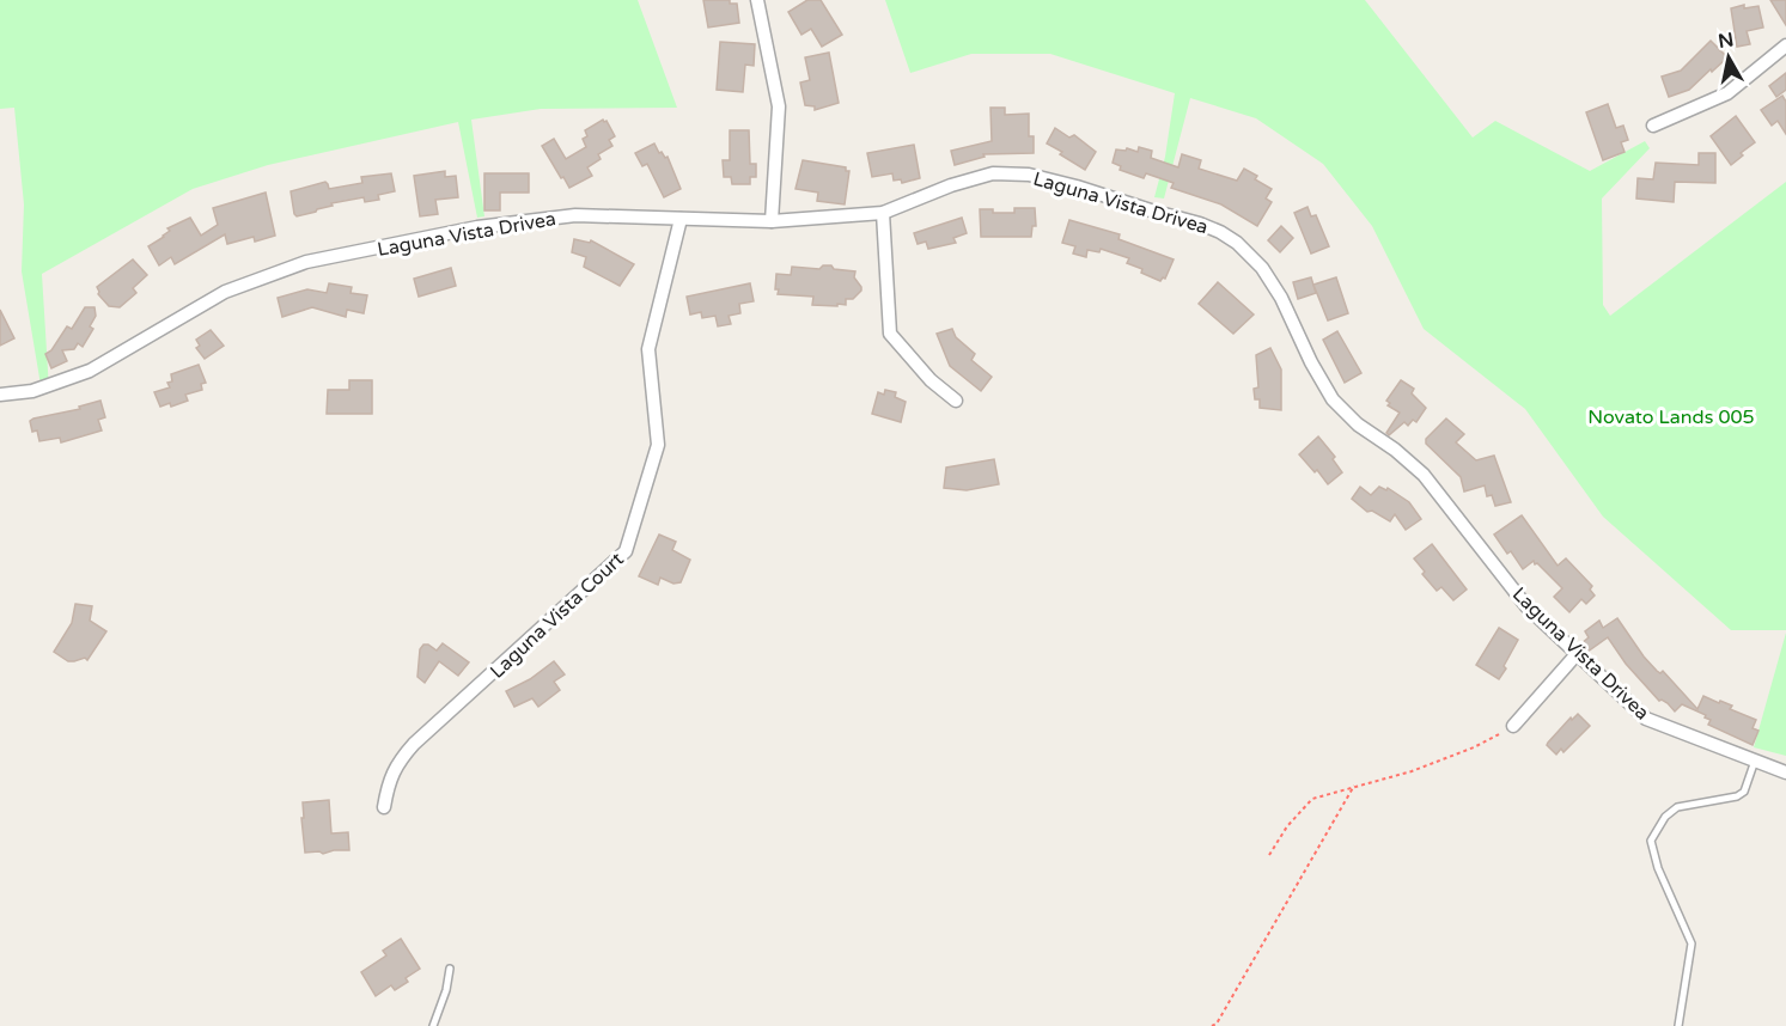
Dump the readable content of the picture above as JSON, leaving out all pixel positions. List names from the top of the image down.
{
  "streets": {
    "street": ["Laguna Vista Drivea", "Laguna Vista Court"]
  },
  "crossings": [
    ["Laguna Vista Drivea", "Laguna Vista Court"]
  ],
  "parks": ["Novato Lands 005"],
  "north": "top"
}
